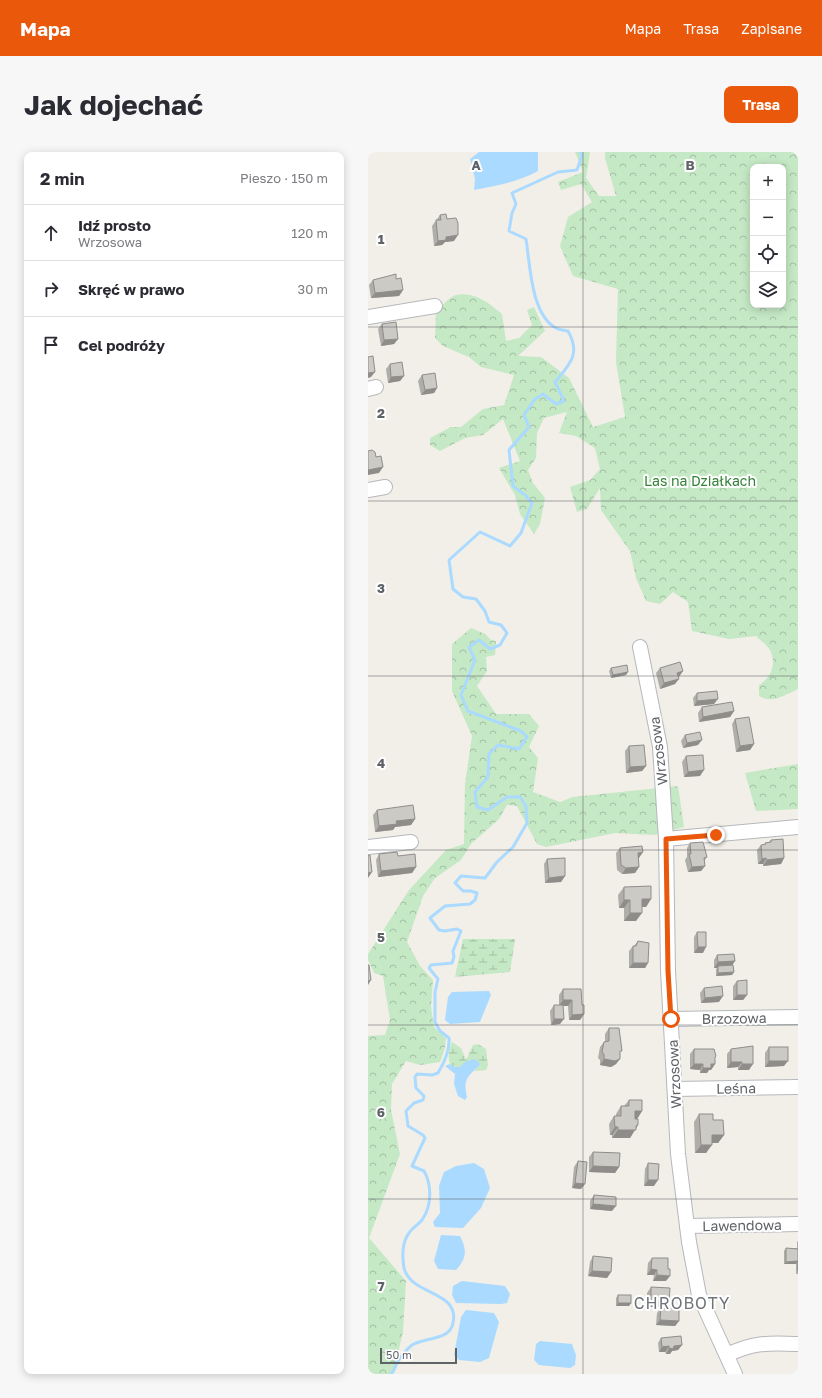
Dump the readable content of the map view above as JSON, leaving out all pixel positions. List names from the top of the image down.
{
  "streets": {
    "street": [
      "Wrzosowa",
      "Brzozowa",
      "Leśna",
      "Lawendowa"
    ]
  },
  "crossings": [
    ["Wrzosowa", "Brzozowa"],
    ["Wrzosowa", "Leśna"],
    ["Wrzosowa", "Lawendowa"]
  ],
  "districts": ["CHROBOTY"],
  "parks": ["Las na Działkach"],
  "scale_bar": "50 m",
  "page": {
    "header": "Mapa",
    "nav": ["Mapa", "Trasa", "Zapisane"],
    "buttons": "Trasa",
    "title": "Jak dojechać",
    "heading": ["2 min", "Pieszo · 150 m"],
    "map_buttons": ["+", "−"],
    "list": [
      ["Idź prosto", "Wrzosowa", "120 m"],
      ["Skręć w prawo", "30 m"],
      "Cel podróży"
    ],
    "scale": "50 m"
  },
  "grid": {
    "columns": ["A", "B"],
    "rows": [
      "1",
      "2",
      "3",
      "4",
      "5",
      "6",
      "7"
    ]
  }
}
